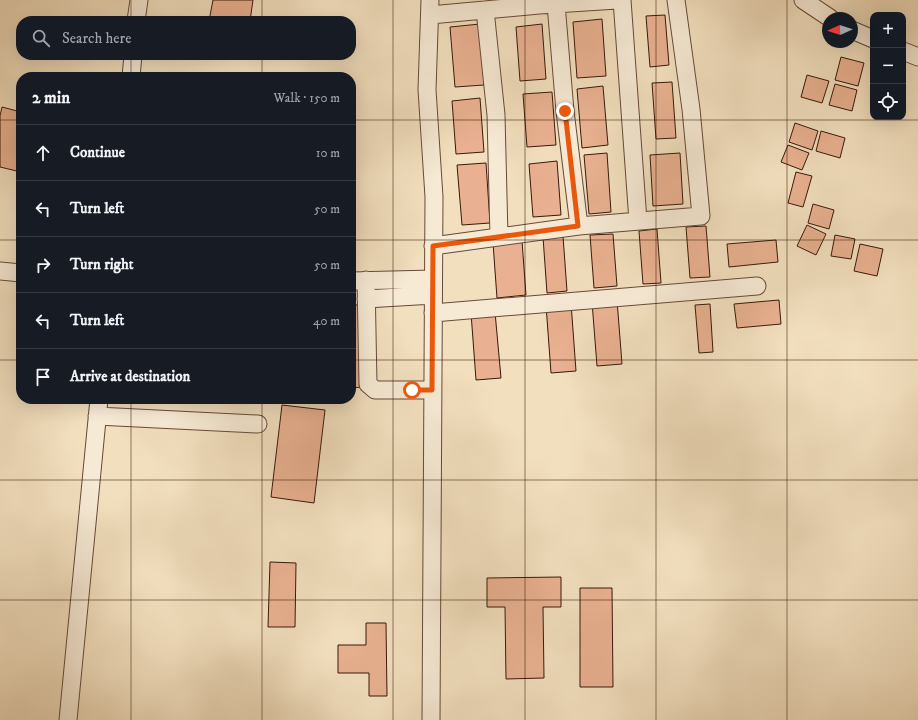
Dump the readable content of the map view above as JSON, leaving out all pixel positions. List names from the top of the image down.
{
  "north": "left",
  "page": {
    "map_buttons": ["+", "−"],
    "search": "Search here",
    "heading": ["2 min", "Walk · 150 m"],
    "list": [
      ["Continue", "10 m"],
      ["Turn left", "50 m"],
      ["Turn right", "50 m"],
      ["Turn left", "40 m"],
      "Arrive at destination"
    ]
  }
}
